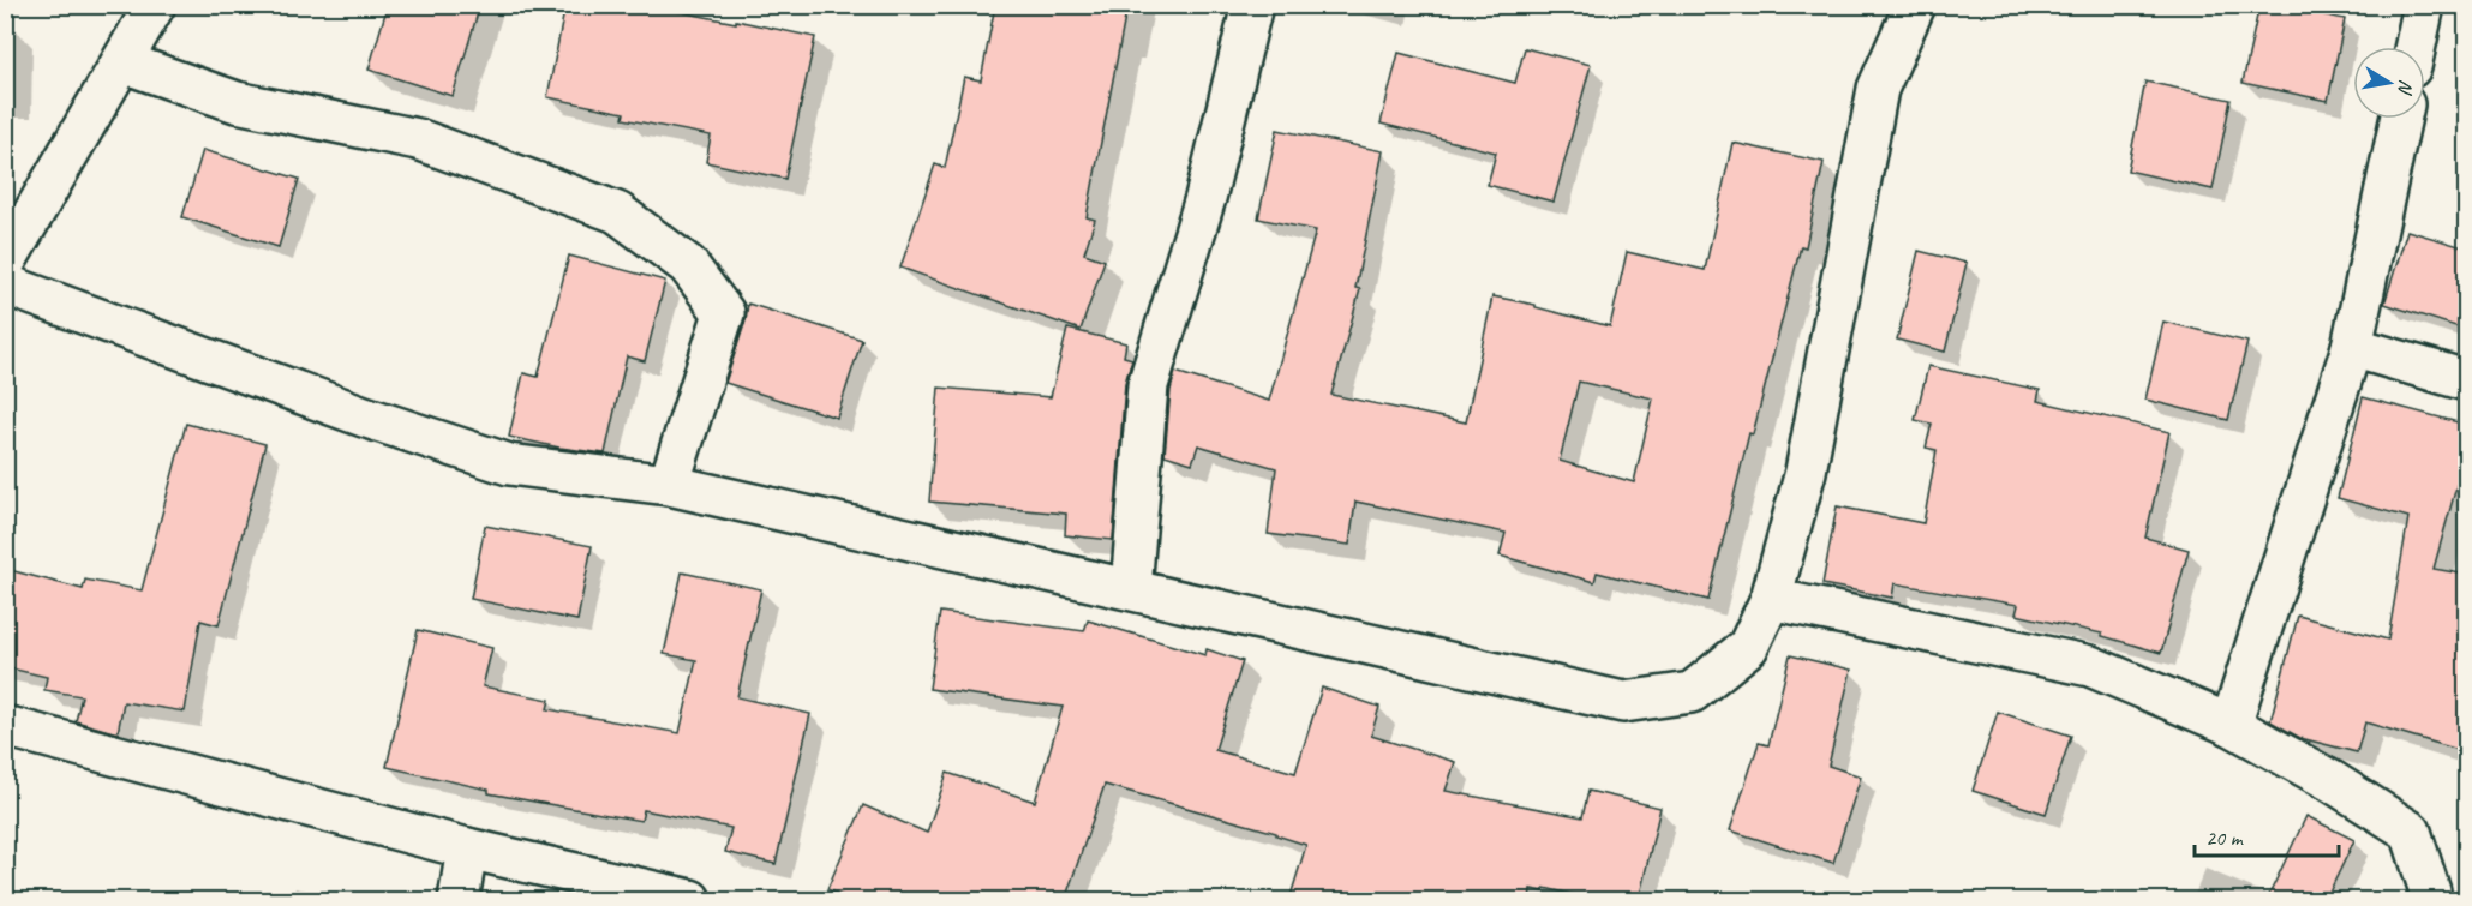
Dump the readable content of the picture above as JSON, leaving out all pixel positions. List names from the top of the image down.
{
  "scale_bar": "20 m",
  "north": "right"
}
